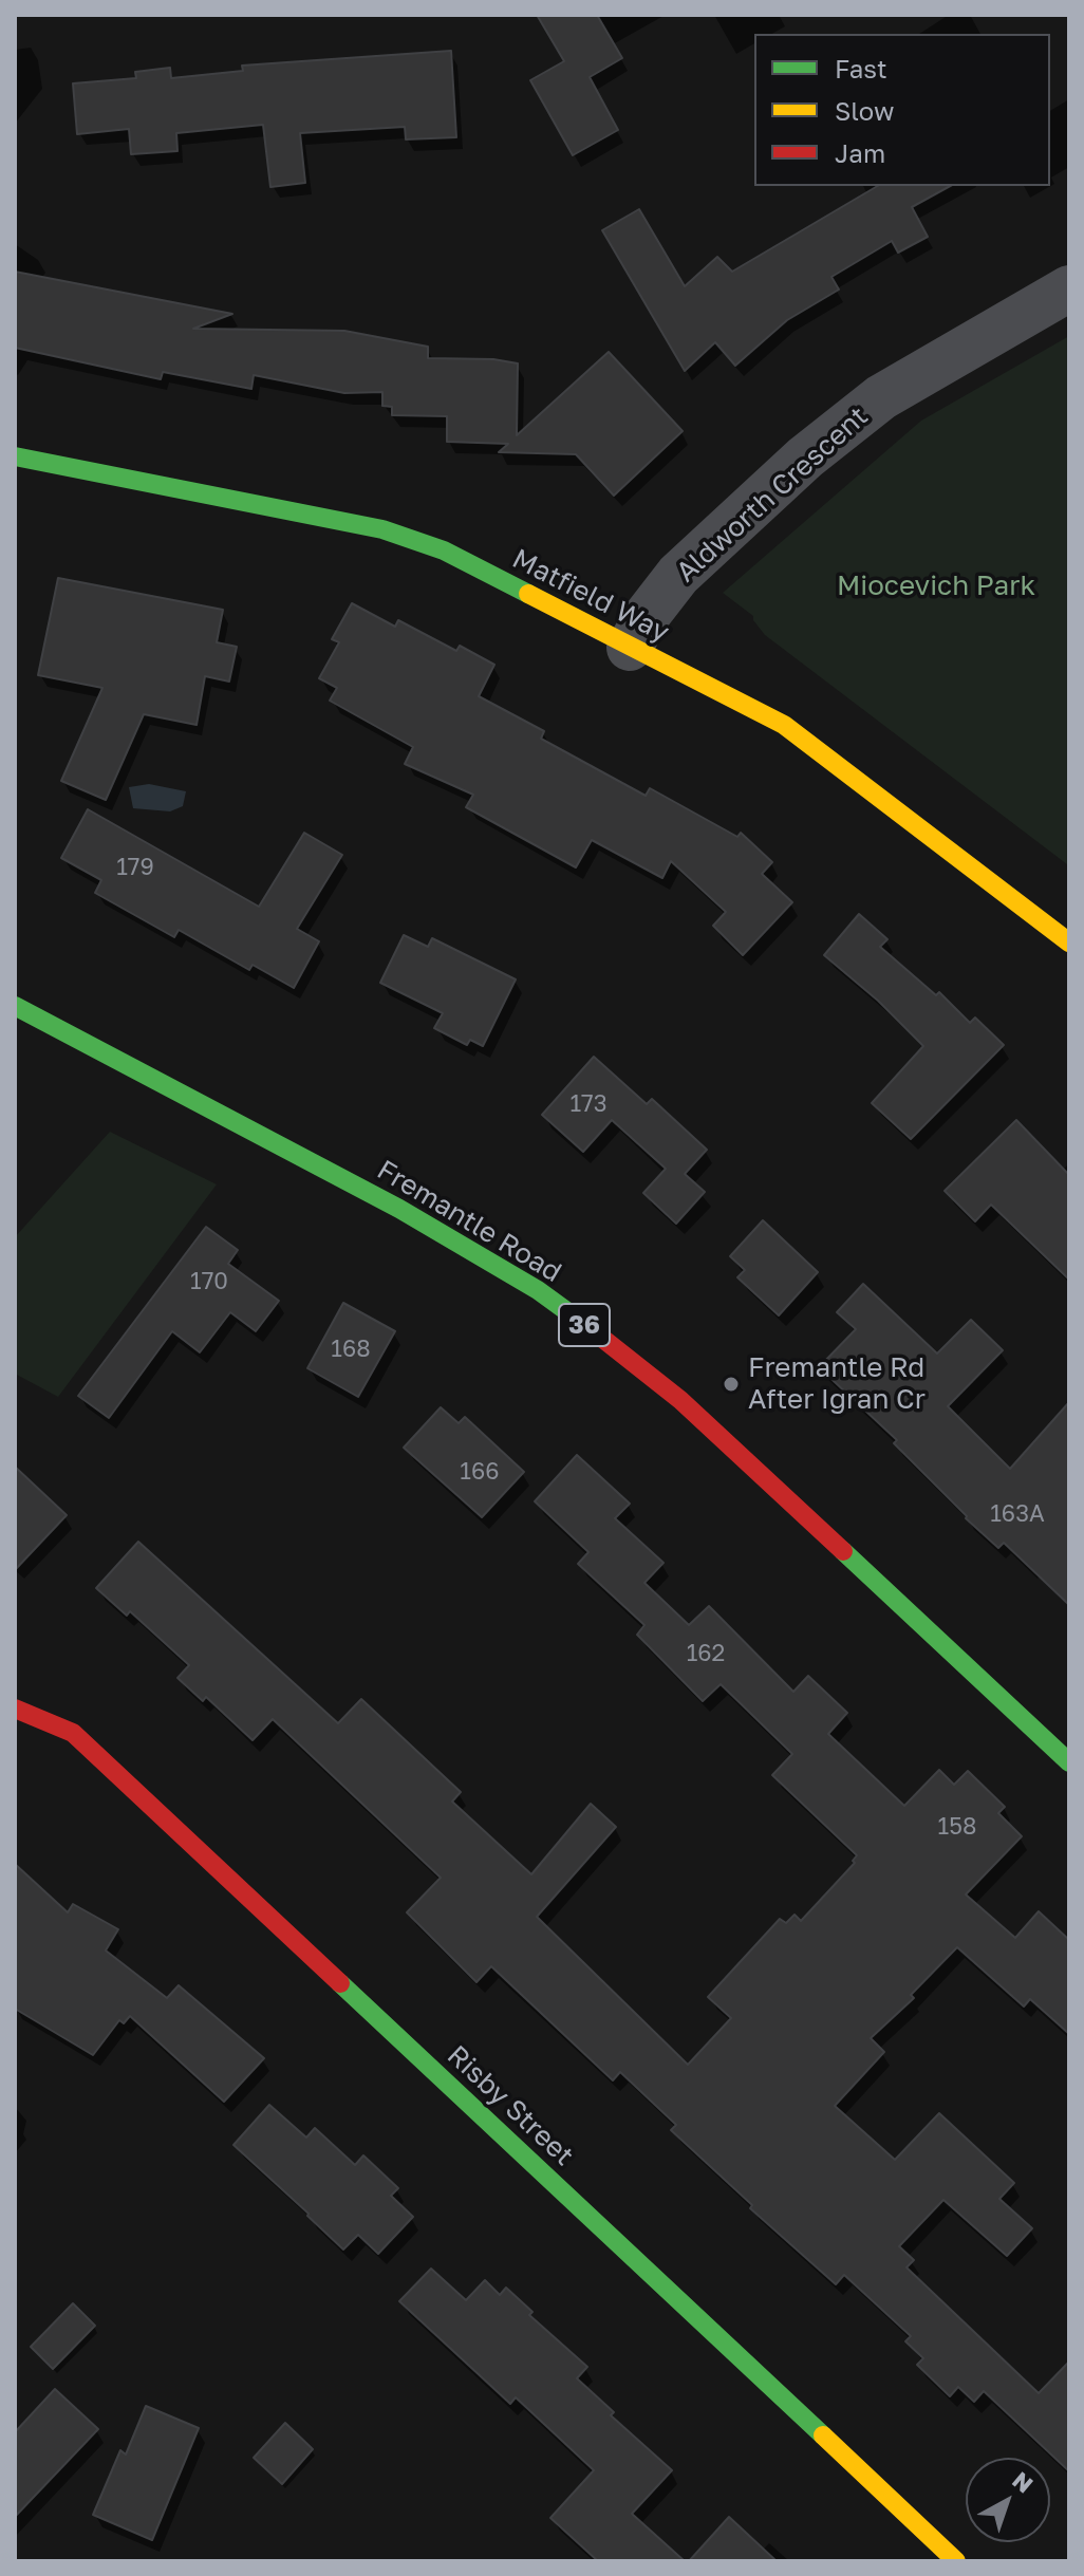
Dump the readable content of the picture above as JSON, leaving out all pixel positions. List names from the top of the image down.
{
  "streets": {
    "street": [
      "Aldworth Crescent",
      "Matfield Way",
      "Fremantle Road",
      "36",
      "Risby Street"
    ]
  },
  "crossings": [
    ["Aldworth Crescent", "Matfield Way"]
  ],
  "parks": ["Miocevich Park"],
  "places": ["Fremantle Rd After Igran Cr"],
  "house_numbers": [
    "179",
    "173",
    "170",
    "168",
    "166",
    "163A",
    "162",
    "158"
  ],
  "legend": ["Fast", "Slow", "Jam"],
  "north": "top right"
}
